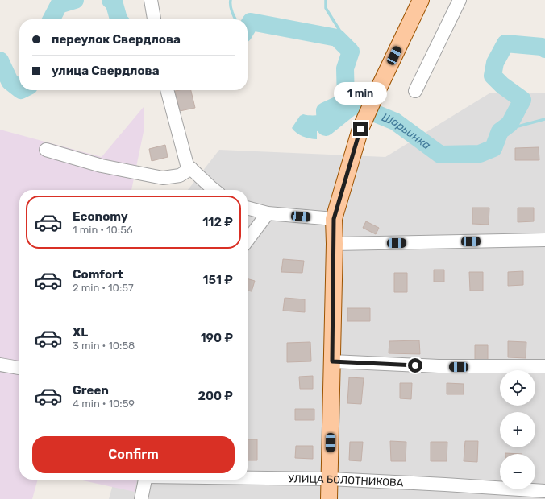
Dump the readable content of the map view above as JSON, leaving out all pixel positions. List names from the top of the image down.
{
  "streets": {
    "street": ["УЛИЦА БОЛОТНИКОВА"]
  },
  "water": ["Шарьинка"],
  "page": {
    "banner": ["переулок Свердлова", "улица Свердлова"],
    "bubble": "1 min",
    "list": [
      {
        "name": "Economy",
        "note": "1 min · 10:56",
        "value": "112 ₽"
      },
      {
        "name": "Comfort",
        "note": "2 min · 10:57",
        "value": "151 ₽"
      },
      {
        "name": "XL",
        "note": "3 min · 10:58",
        "value": "190 ₽"
      },
      {
        "name": "Green",
        "note": "4 min · 10:59",
        "value": "200 ₽"
      }
    ],
    "map_buttons": ["+", "−"],
    "buttons": "Confirm"
  }
}
